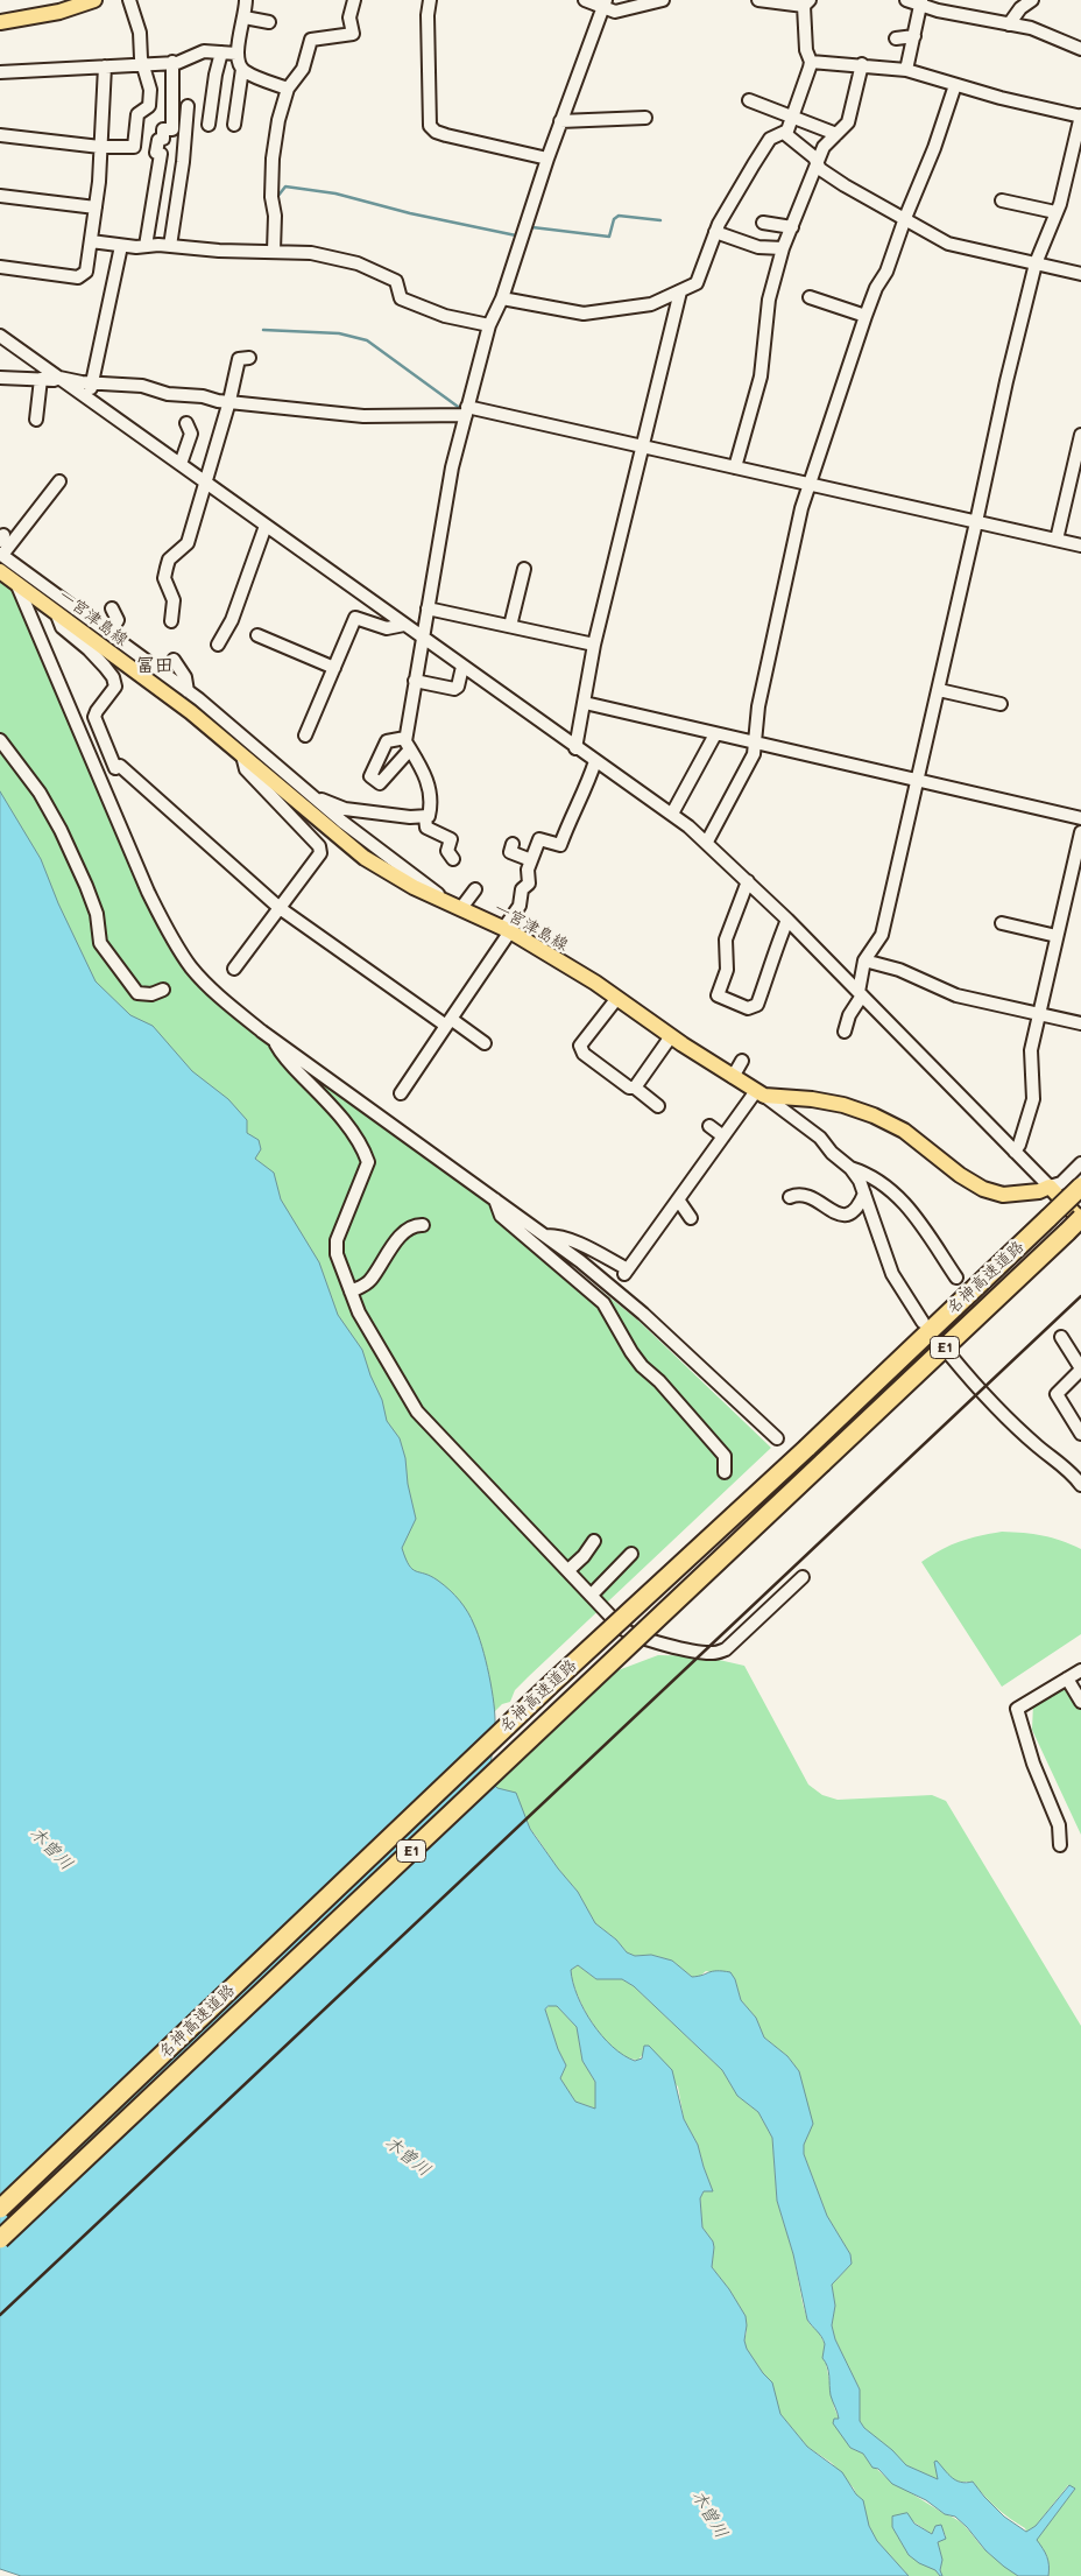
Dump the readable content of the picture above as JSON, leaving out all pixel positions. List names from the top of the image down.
{
  "streets": {
    "highway": ["名神高速道路", "E1"],
    "main road": ["一宮津島線"]
  },
  "districts": ["冨田"],
  "water": ["木曽川"]
}
